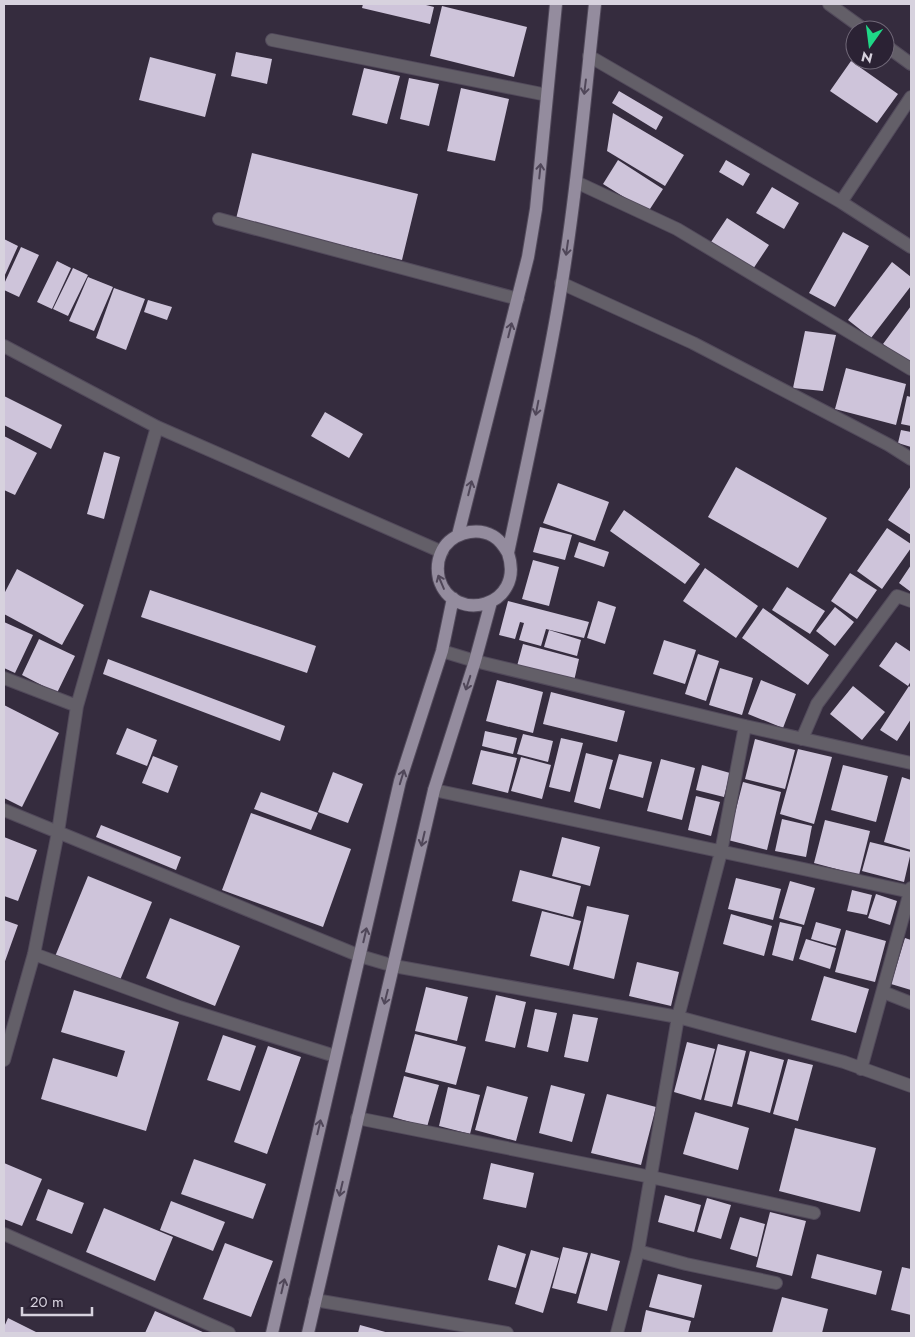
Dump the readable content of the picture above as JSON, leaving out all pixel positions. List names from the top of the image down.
{
  "scale_bar": "20 m",
  "north": "bottom"
}
